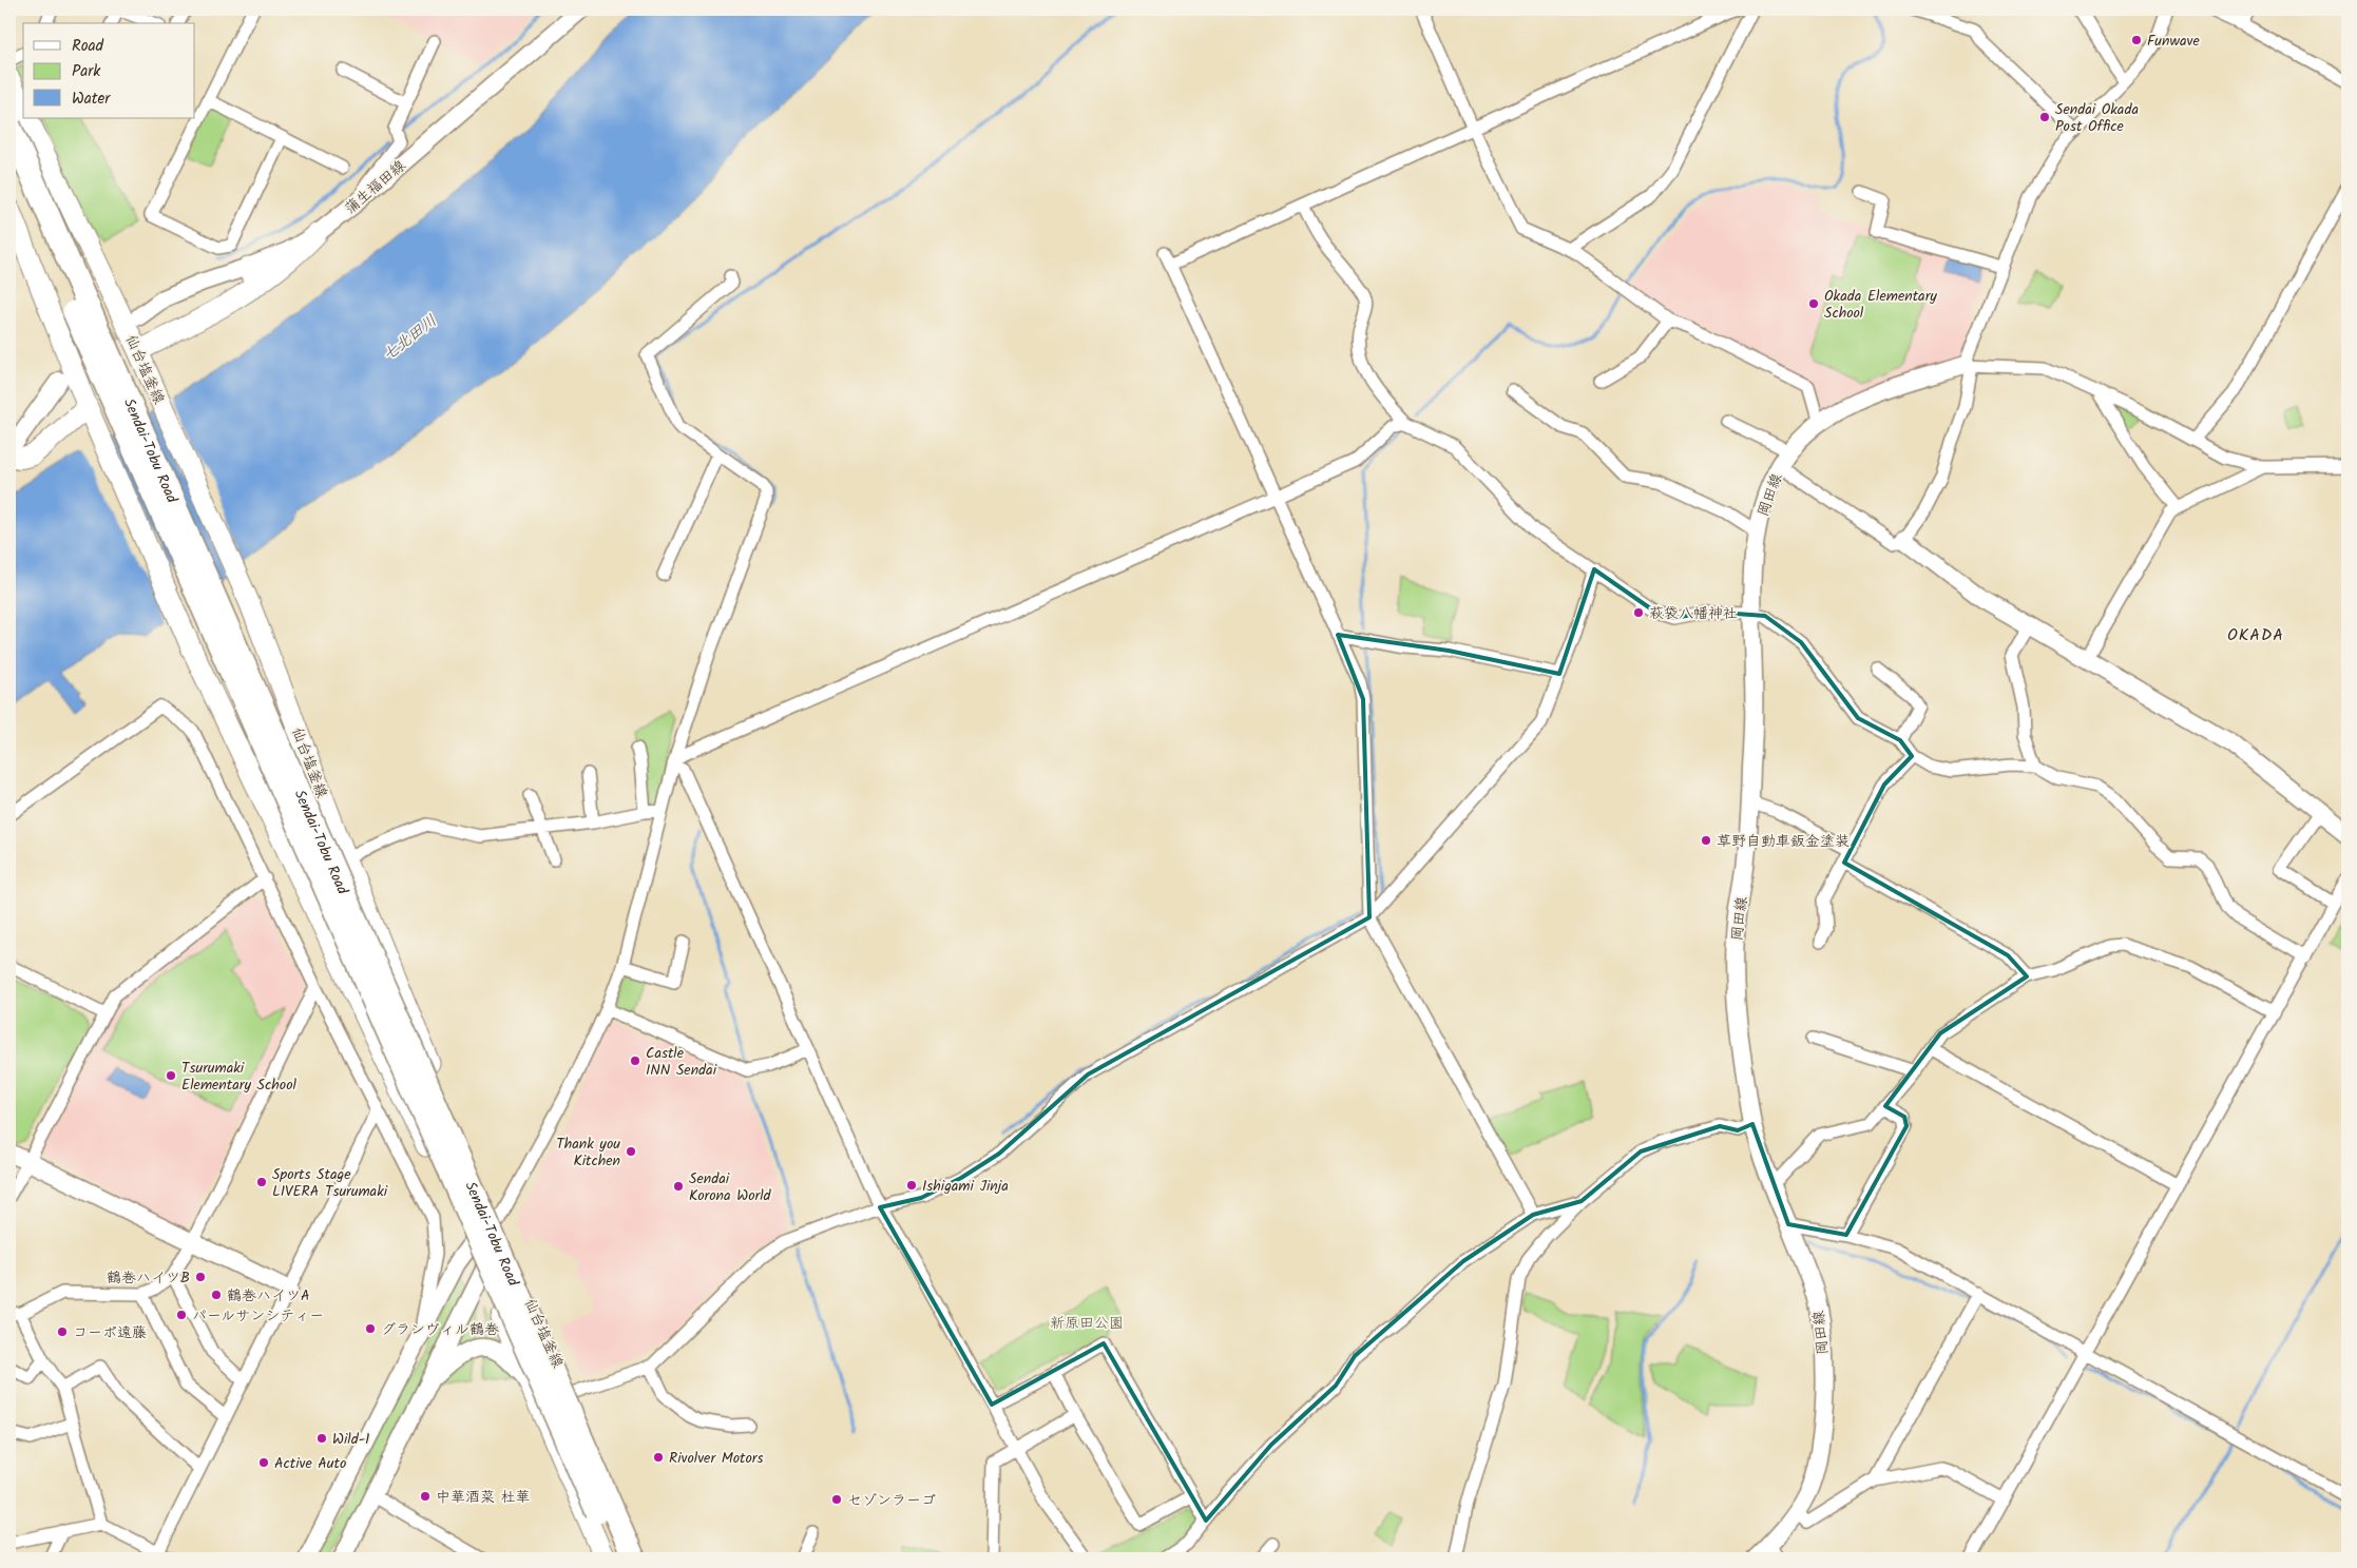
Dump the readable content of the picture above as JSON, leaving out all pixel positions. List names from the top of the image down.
{
  "streets": {
    "highway": ["Sendai-Tobu Road"],
    "main road": ["仙台塩釜線"],
    "street": ["蒲生福田線", "岡田線"]
  },
  "districts": ["OKADA"],
  "water": ["七北田川"],
  "parks": ["新原田公園"],
  "places": [
    "Funwave",
    "Sendai Okada Post Office",
    "Okada Elementary School",
    "萩袋八幡神社",
    "草野自動車鈑金塗装",
    "Castle INN Sendai",
    "Tsurumaki Elementary School",
    "Thank you Kitchen",
    "Sports Stage LIVERA Tsurumaki",
    "Ishigami Jinja",
    "Sendai Korona World",
    "鶴巻ハイツB",
    "鶴巻ハイツA",
    "パールサンシティー",
    "グランヴィル鶴巻",
    "コーポ遠藤",
    "Wild-1",
    "Rivolver Motors",
    "Active Auto",
    "中華酒菜 杜華",
    "セゾンラーゴ"
  ],
  "legend": ["Road", "Park", "Water"]
}
